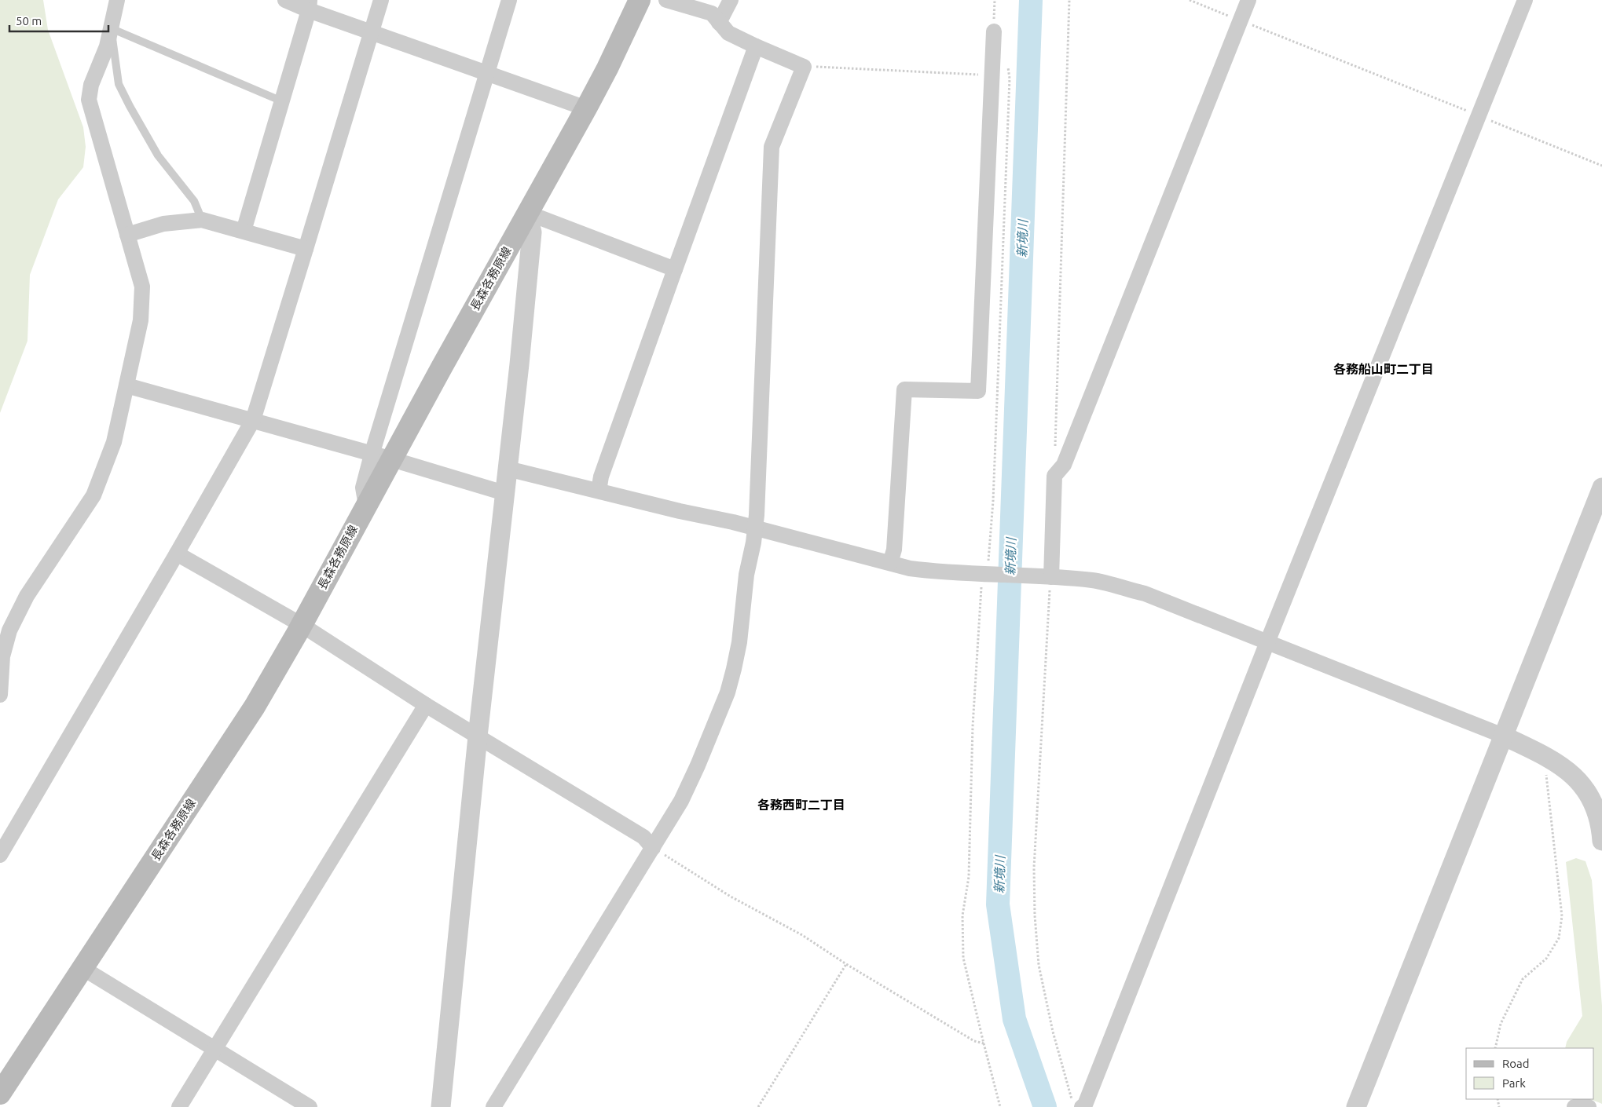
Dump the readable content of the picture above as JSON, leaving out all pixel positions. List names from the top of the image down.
{
  "streets": {
    "main road": ["長森各務原線"]
  },
  "districts": ["各務船山町二丁目", "各務西町二丁目"],
  "water": ["新境川"],
  "legend": ["Road", "Park"],
  "scale_bar": "50 m"
}
